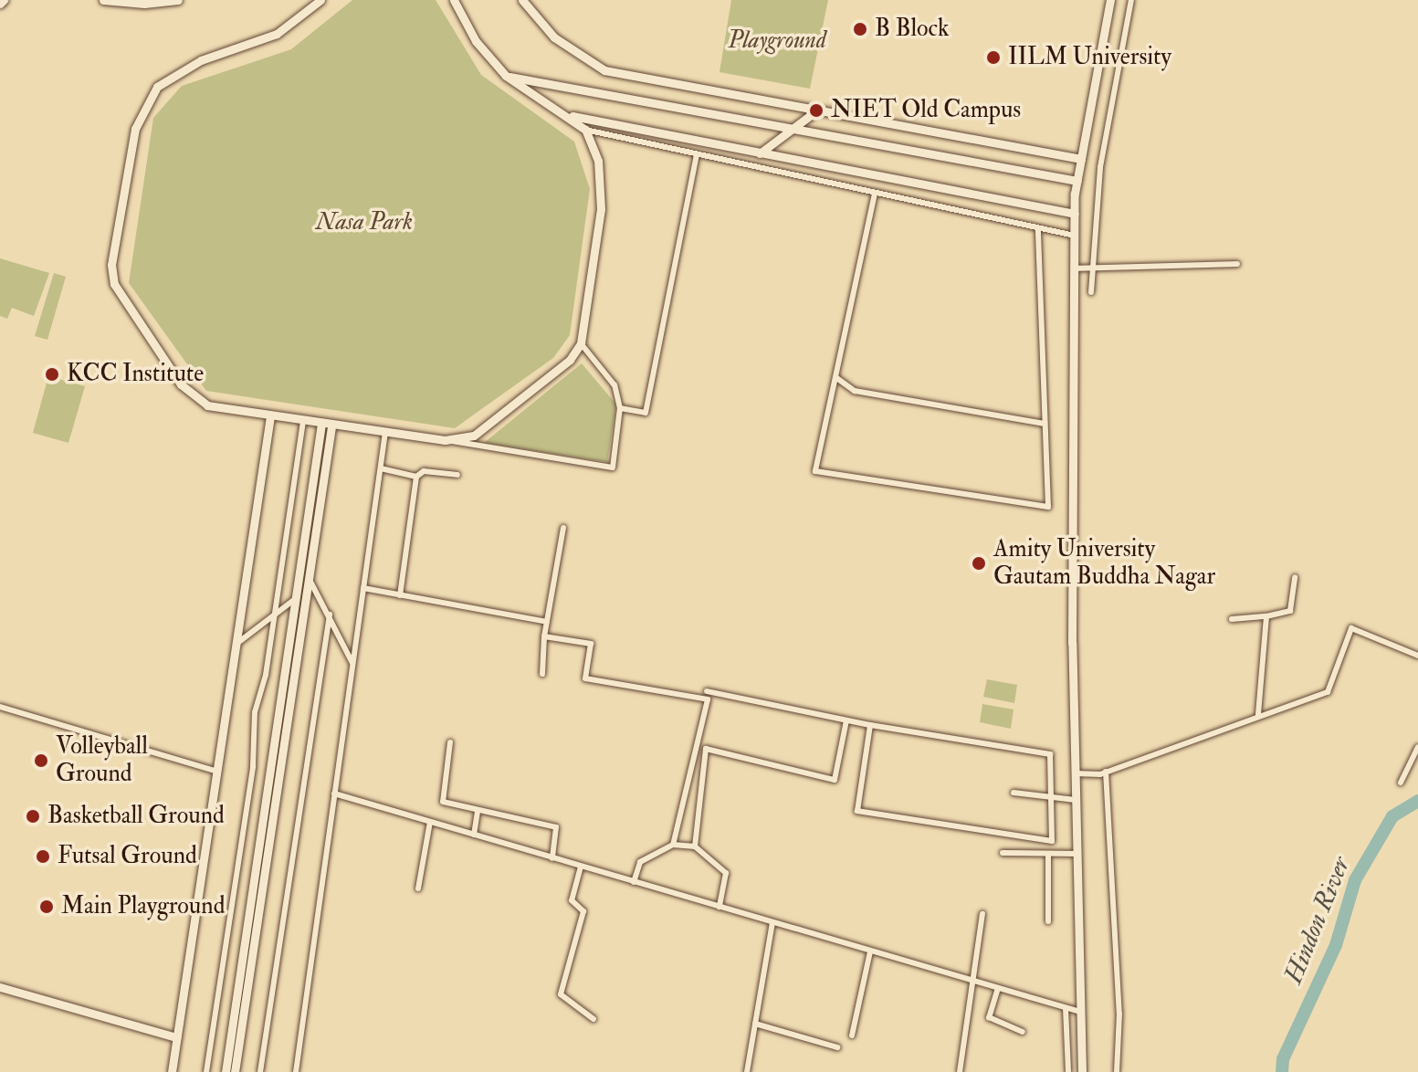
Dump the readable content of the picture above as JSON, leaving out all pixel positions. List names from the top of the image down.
{
  "water": ["Hindon River"],
  "parks": ["Playground", "Nasa Park"],
  "places": [
    "B Block",
    "IILM University",
    "NIET Old Campus",
    "KCC Institute",
    "Amity University Gautam Buddha Nagar",
    "Volleyball Ground",
    "Basketball Ground",
    "Futsal Ground",
    "Main Playground"
  ]
}
